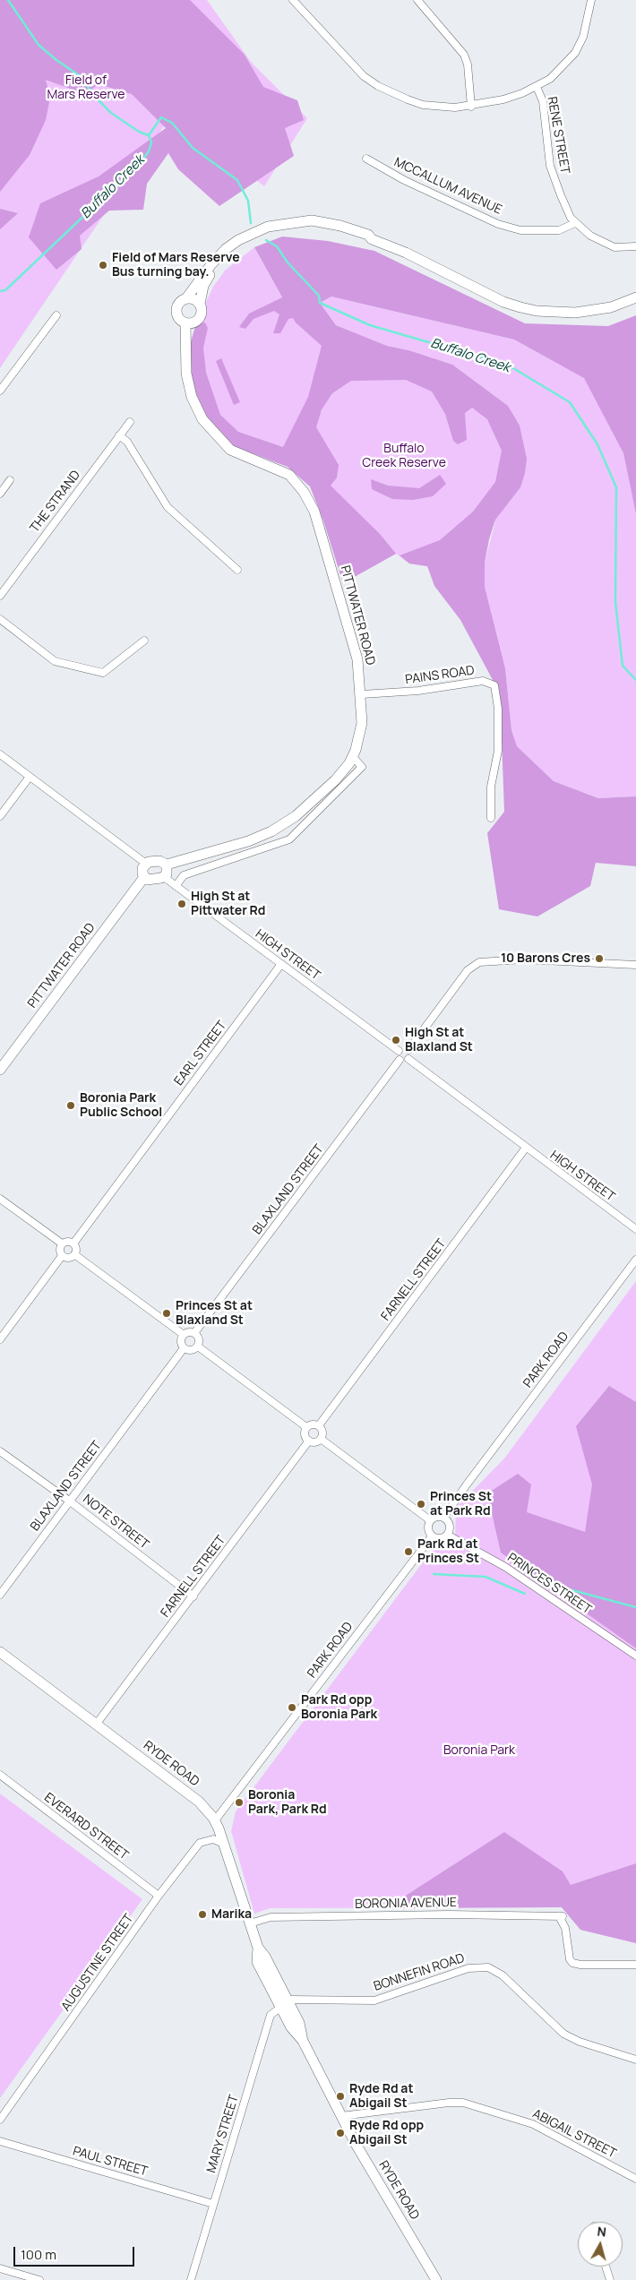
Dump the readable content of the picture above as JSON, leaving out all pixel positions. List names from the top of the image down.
{
  "streets": {
    "main road": ["PITTWATER ROAD", "RYDE ROAD"],
    "street": [
      "RENE STREET",
      "MCCALLUM AVENUE",
      "THE STRAND",
      "PAINS ROAD",
      "HIGH STREET",
      "EARL STREET",
      "BLAXLAND STREET",
      "FARNELL STREET",
      "PARK ROAD",
      "NOTE STREET",
      "PRINCES STREET",
      "EVERARD STREET",
      "BORONIA AVENUE",
      "AUGUSTINE STREET",
      "BONNEFIN ROAD",
      "MARY STREET",
      "ABIGAIL STREET",
      "PAUL STREET"
    ]
  },
  "crossings": [
    ["RENE STREET", "MCCALLUM AVENUE"],
    ["PITTWATER ROAD", "PAINS ROAD"],
    ["PITTWATER ROAD", "HIGH STREET"],
    ["HIGH STREET", "EARL STREET"],
    ["HIGH STREET", "BLAXLAND STREET"],
    ["HIGH STREET", "FARNELL STREET"],
    ["BLAXLAND STREET", "NOTE STREET"],
    ["FARNELL STREET", "NOTE STREET"],
    ["FARNELL STREET", "RYDE ROAD"],
    ["PARK ROAD", "PRINCES STREET"],
    ["PARK ROAD", "RYDE ROAD"],
    ["RYDE ROAD", "BORONIA AVENUE"],
    ["RYDE ROAD", "AUGUSTINE STREET"],
    ["RYDE ROAD", "BONNEFIN ROAD"],
    ["RYDE ROAD", "MARY STREET"],
    ["RYDE ROAD", "ABIGAIL STREET"],
    ["EVERARD STREET", "AUGUSTINE STREET"],
    ["BONNEFIN ROAD", "MARY STREET"],
    ["MARY STREET", "PAUL STREET"]
  ],
  "water": ["Buffalo Creek"],
  "parks": ["Field of Mars Reserve", "Buffalo Creek Reserve", "Boronia Park"],
  "places": [
    "Field of Mars Reserve Bus turning bay.",
    "High St at Pittwater Rd",
    "10 Barons Cres",
    "High St at Blaxland St",
    "Boronia Park Public School",
    "Princes St at Blaxland St",
    "Princes St at Park Rd",
    "Park Rd at Princes St",
    "Park Rd opp Boronia Park",
    "Boronia Park, Park Rd",
    "Marika",
    "Ryde Rd at Abigail St",
    "Ryde Rd opp Abigail St"
  ],
  "scale_bar": "100 m",
  "north": "top"
}
